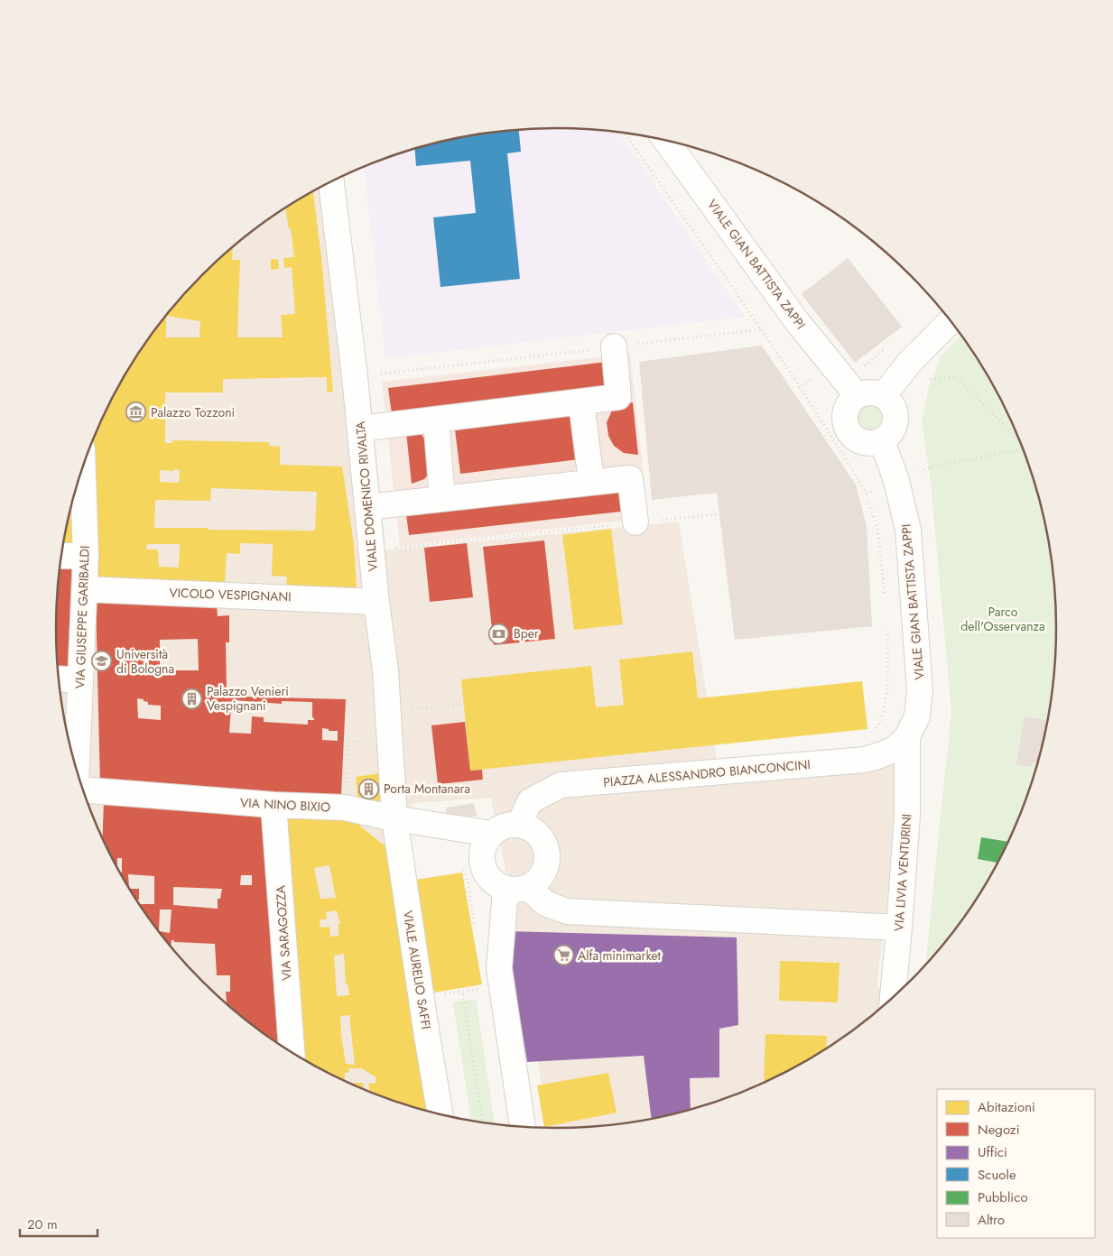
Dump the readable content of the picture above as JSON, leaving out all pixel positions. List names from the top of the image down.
{
  "streets": {
    "street": [
      "VIALE GIAN BATTISTA ZAPPI",
      "VIALE DOMENICO RIVALTA",
      "VICOLO VESPIGNANI",
      "VIA GIUSEPPE GARIBALDI",
      "PIAZZA ALESSANDRO BIANCONCINI",
      "VIA NINO BIXIO",
      "VIA LIVIA VENTURINI",
      "VIA SARAGOZZA",
      "VIALE AURELIO SAFFI"
    ]
  },
  "crossings": [
    ["VIALE GIAN BATTISTA ZAPPI", "PIAZZA ALESSANDRO BIANCONCINI"],
    ["VIALE GIAN BATTISTA ZAPPI", "VIA LIVIA VENTURINI"],
    ["VIALE DOMENICO RIVALTA", "VICOLO VESPIGNANI"],
    ["VIALE DOMENICO RIVALTA", "VIA NINO BIXIO"],
    ["VIALE DOMENICO RIVALTA", "VIALE AURELIO SAFFI"],
    ["VICOLO VESPIGNANI", "VIA GIUSEPPE GARIBALDI"],
    ["PIAZZA ALESSANDRO BIANCONCINI", "VIA NINO BIXIO"],
    ["PIAZZA ALESSANDRO BIANCONCINI", "VIA LIVIA VENTURINI"],
    ["VIA NINO BIXIO", "VIA SARAGOZZA"],
    ["VIA NINO BIXIO", "VIALE AURELIO SAFFI"]
  ],
  "parks": ["Parco dell'Osservanza"],
  "places": {
    "museum": ["Palazzo Tozzoni"],
    "bank": ["Bper"],
    "school or university": ["Università di Bologna"],
    "building": ["Palazzo Venieri Vespignani", "Porta Montanara"],
    "supermarket": ["Alfa minimarket"]
  },
  "legend": [
    "Abitazioni",
    "Negozi",
    "Uffici",
    "Scuole",
    "Pubblico",
    "Altro"
  ],
  "scale_bar": "20 m"
}
